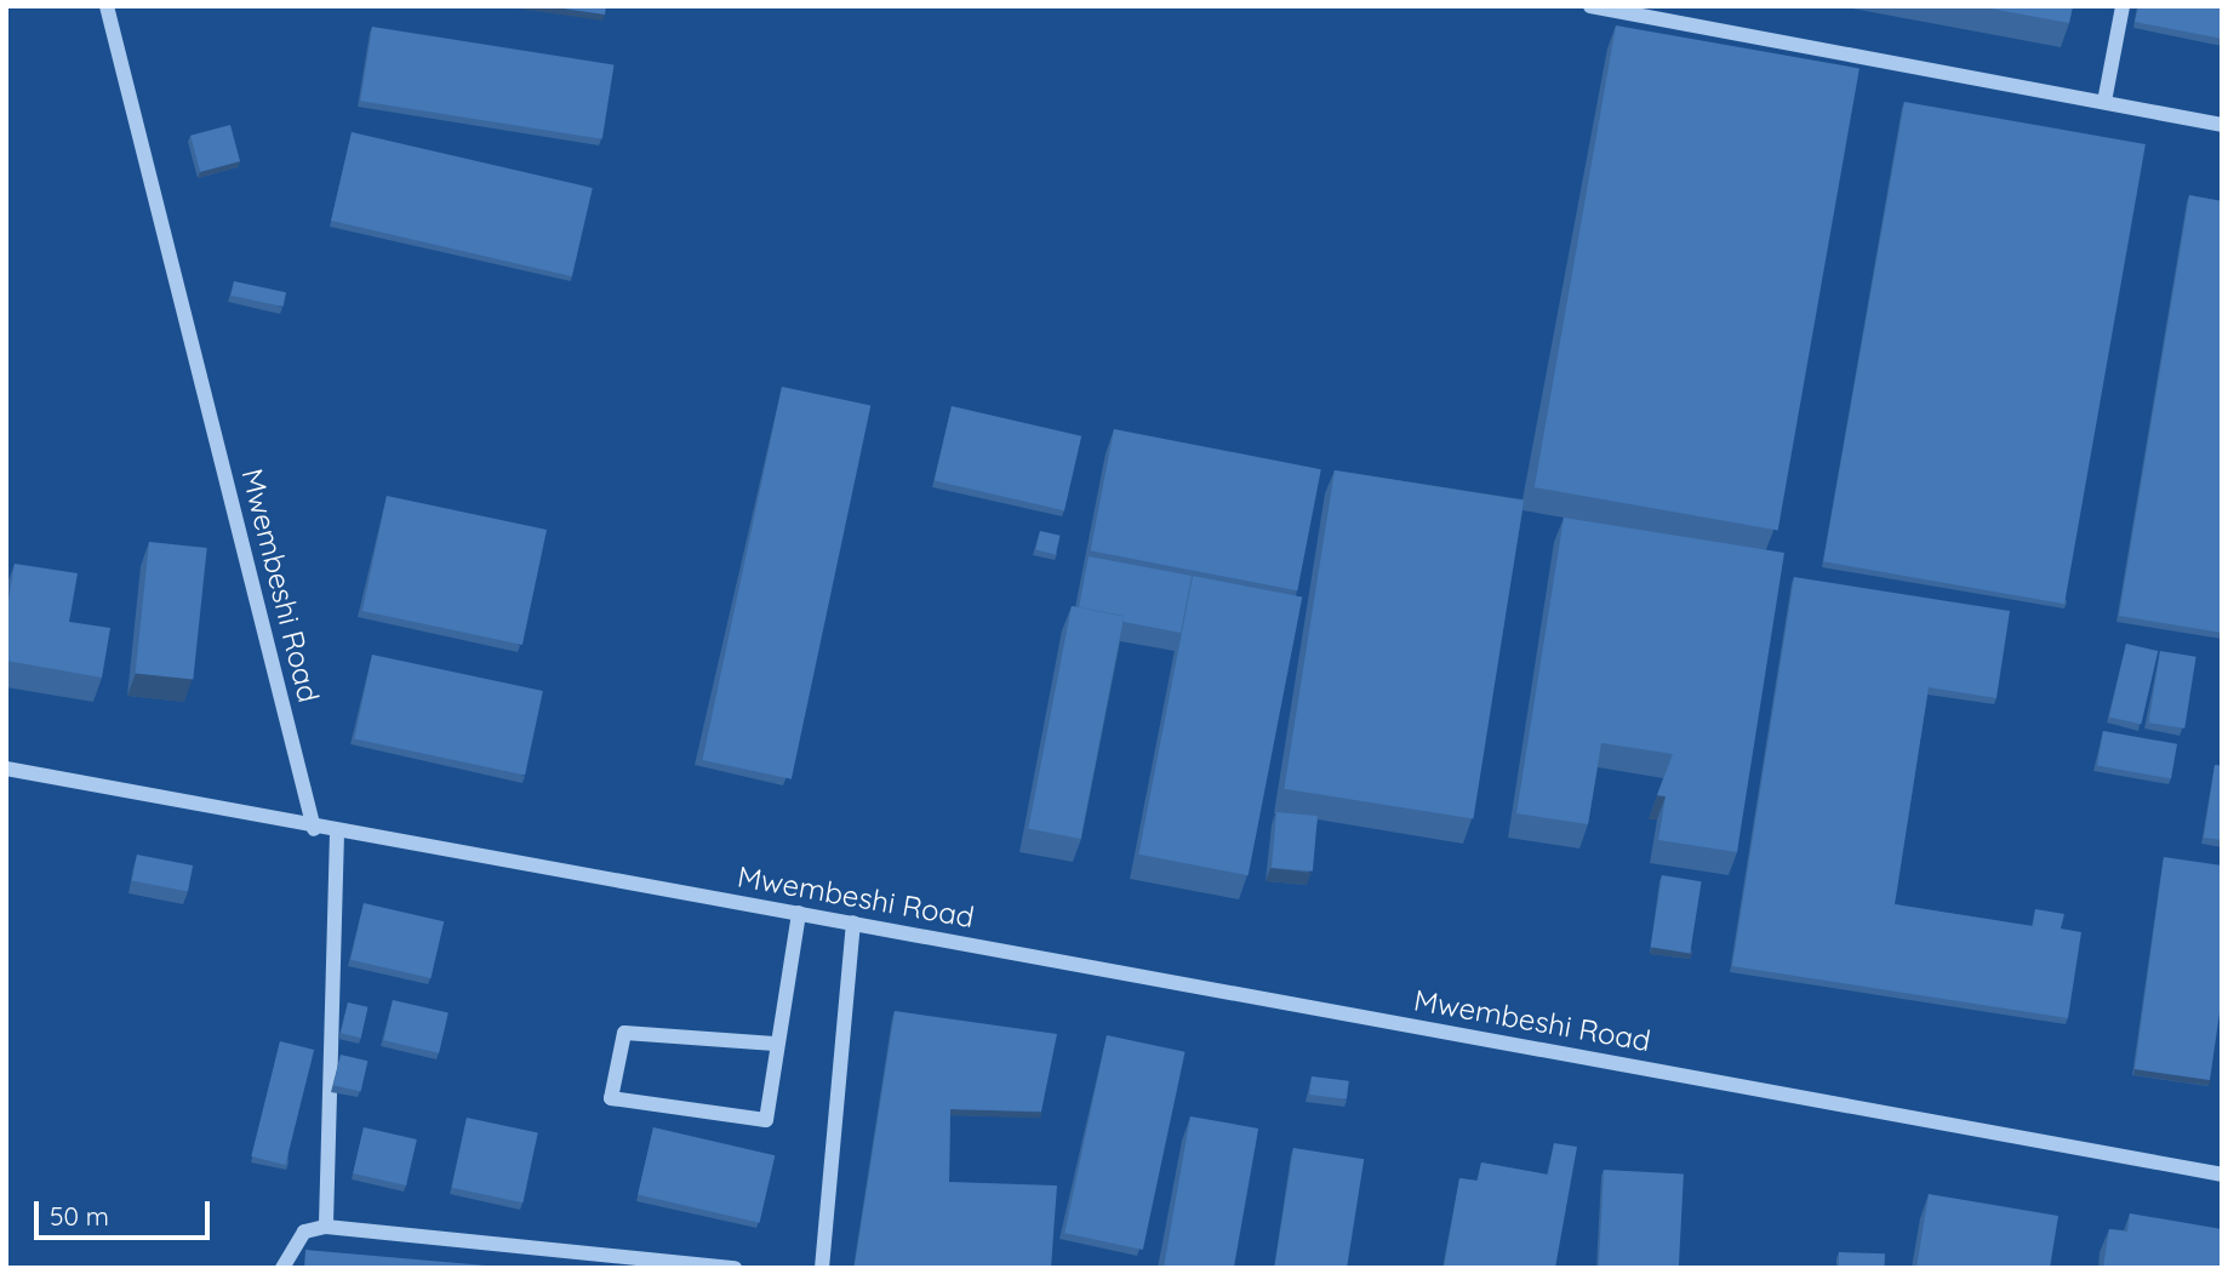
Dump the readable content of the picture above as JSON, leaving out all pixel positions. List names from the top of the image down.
{
  "streets": {
    "street": ["Mwembeshi Road"]
  },
  "scale_bar": "50 m"
}
